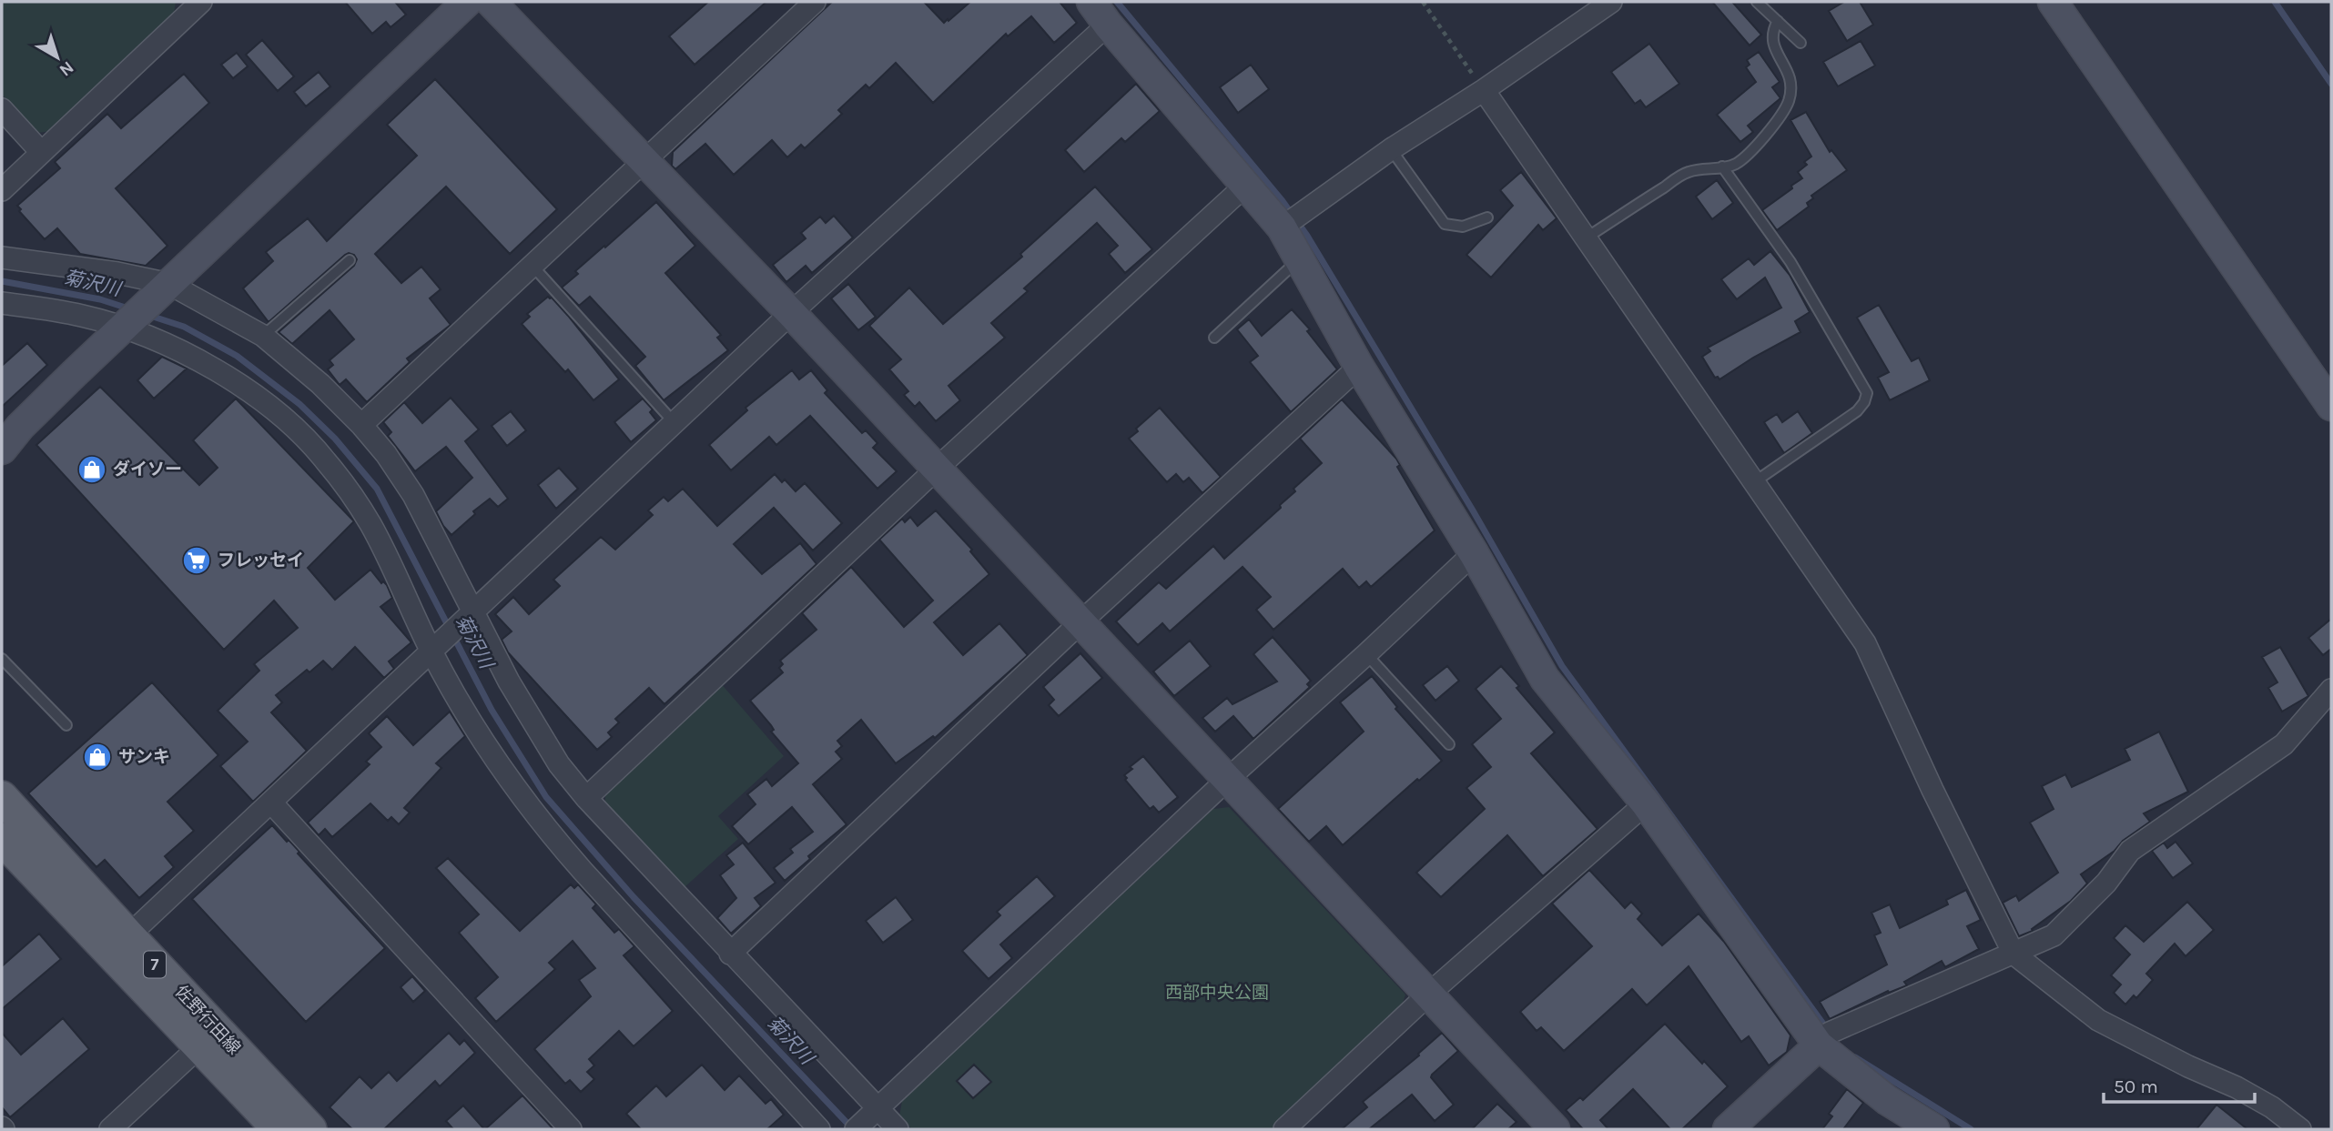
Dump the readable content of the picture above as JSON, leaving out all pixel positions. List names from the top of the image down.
{
  "streets": {
    "main road": ["7", "佐野行田線"]
  },
  "water": ["菊沢川"],
  "parks": ["西部中央公園"],
  "places": {
    "shop": ["ダイソー", "サンキ"],
    "supermarket": ["フレッセイ"]
  },
  "scale_bar": "50 m",
  "north": "bottom right"
}
